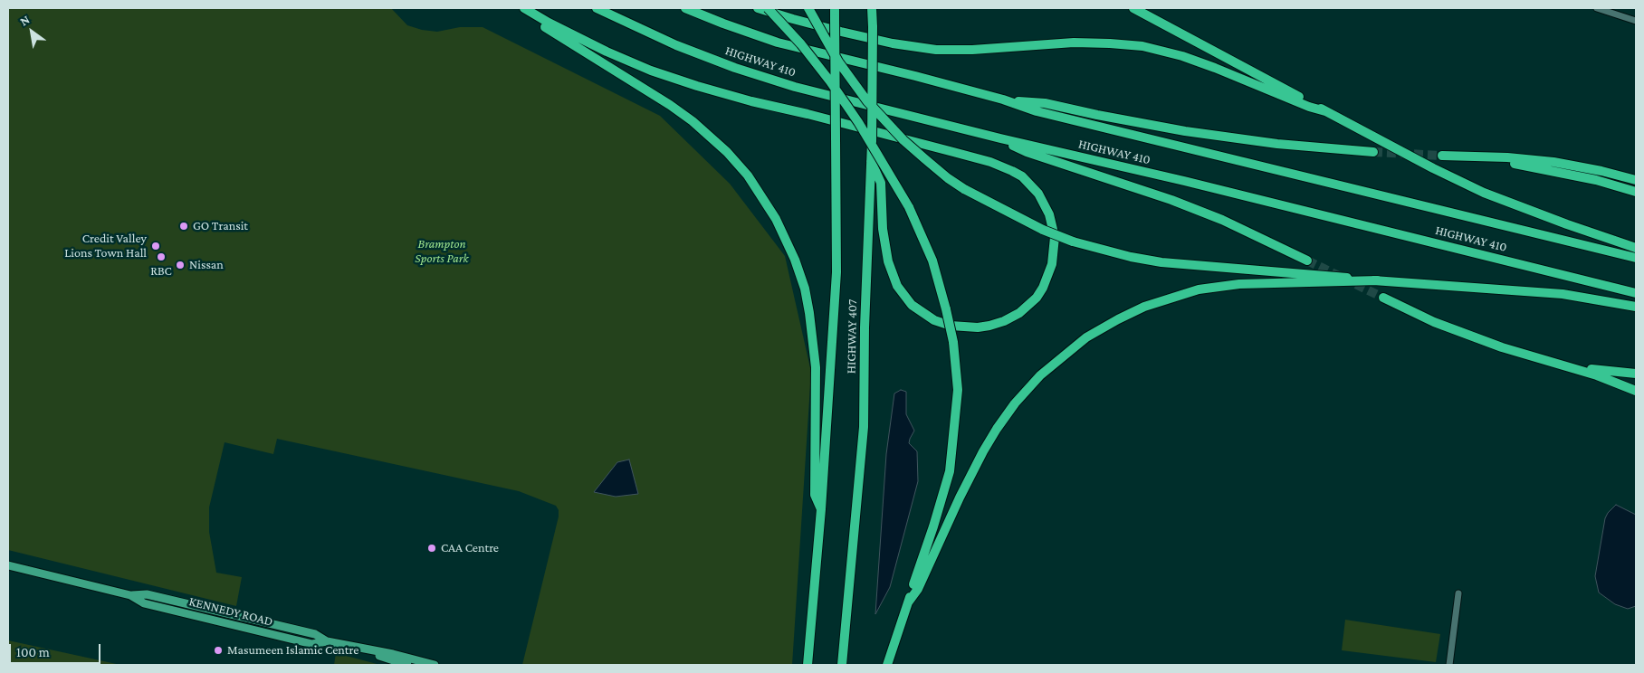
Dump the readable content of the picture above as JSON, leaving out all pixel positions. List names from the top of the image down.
{
  "streets": {
    "highway": ["HIGHWAY 410", "HIGHWAY 407"],
    "main road": ["KENNEDY ROAD"]
  },
  "parks": ["Brampton Sports Park"],
  "places": [
    "GO Transit",
    "Credit Valley Lions Town Hall",
    "RBC",
    "Nissan",
    "CAA Centre",
    "Masumeen Islamic Centre"
  ],
  "scale_bar": "100 m",
  "north": "top left"
}
